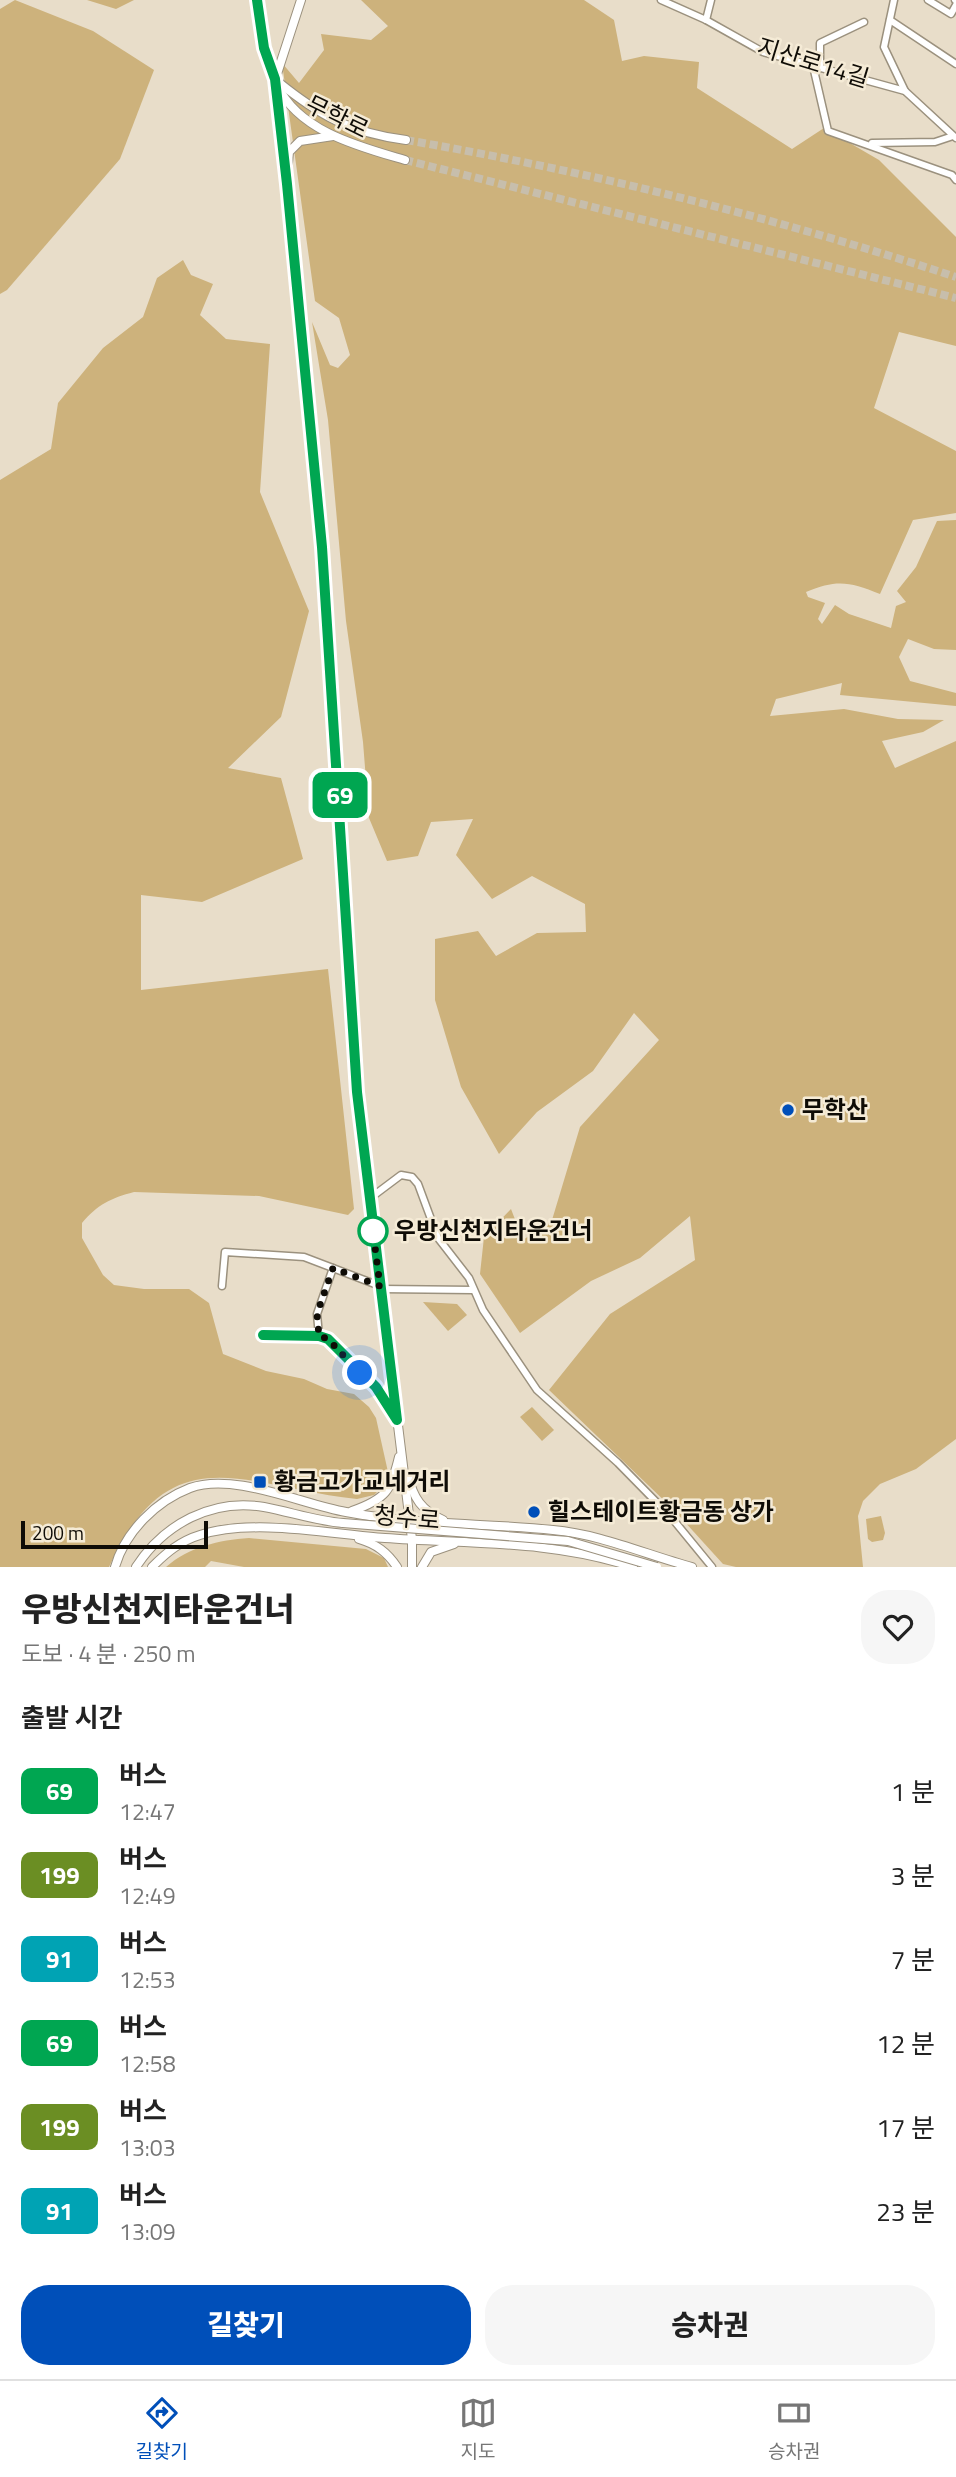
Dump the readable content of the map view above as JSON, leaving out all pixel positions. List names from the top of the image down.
{
  "streets": {
    "main road": ["무학로", "청수로"],
    "street": ["지산로14길"]
  },
  "places": {
    "other": ["무학산", "우방신천지타운건너", "힐스테이트황금동 상가"],
    "transit": ["황금고가교네거리"]
  },
  "lines": ["bus line 69"],
  "scale_bar": "200 m",
  "page": {
    "on_map": "69",
    "scale": "200 m",
    "heading": [
      ["우방신천지타운건너", "도보 · 4 분 · 250 m"],
      "출발 시간"
    ],
    "list": [
      {
        "mark": "69",
        "name": "버스",
        "note": "12:47",
        "value": "1 분"
      },
      {
        "mark": "199",
        "name": "버스",
        "note": "12:49",
        "value": "3 분"
      },
      {
        "mark": "91",
        "name": "버스",
        "note": "12:53",
        "value": "7 분"
      },
      {
        "mark": "69",
        "name": "버스",
        "note": "12:58",
        "value": "12 분"
      },
      {
        "mark": "199",
        "name": "버스",
        "note": "13:03",
        "value": "17 분"
      },
      {
        "mark": "91",
        "name": "버스",
        "note": "13:09",
        "value": "23 분"
      }
    ],
    "buttons": ["길찾기", "승차권"],
    "tabs": ["길찾기", "지도", "승차권"]
  }
}
